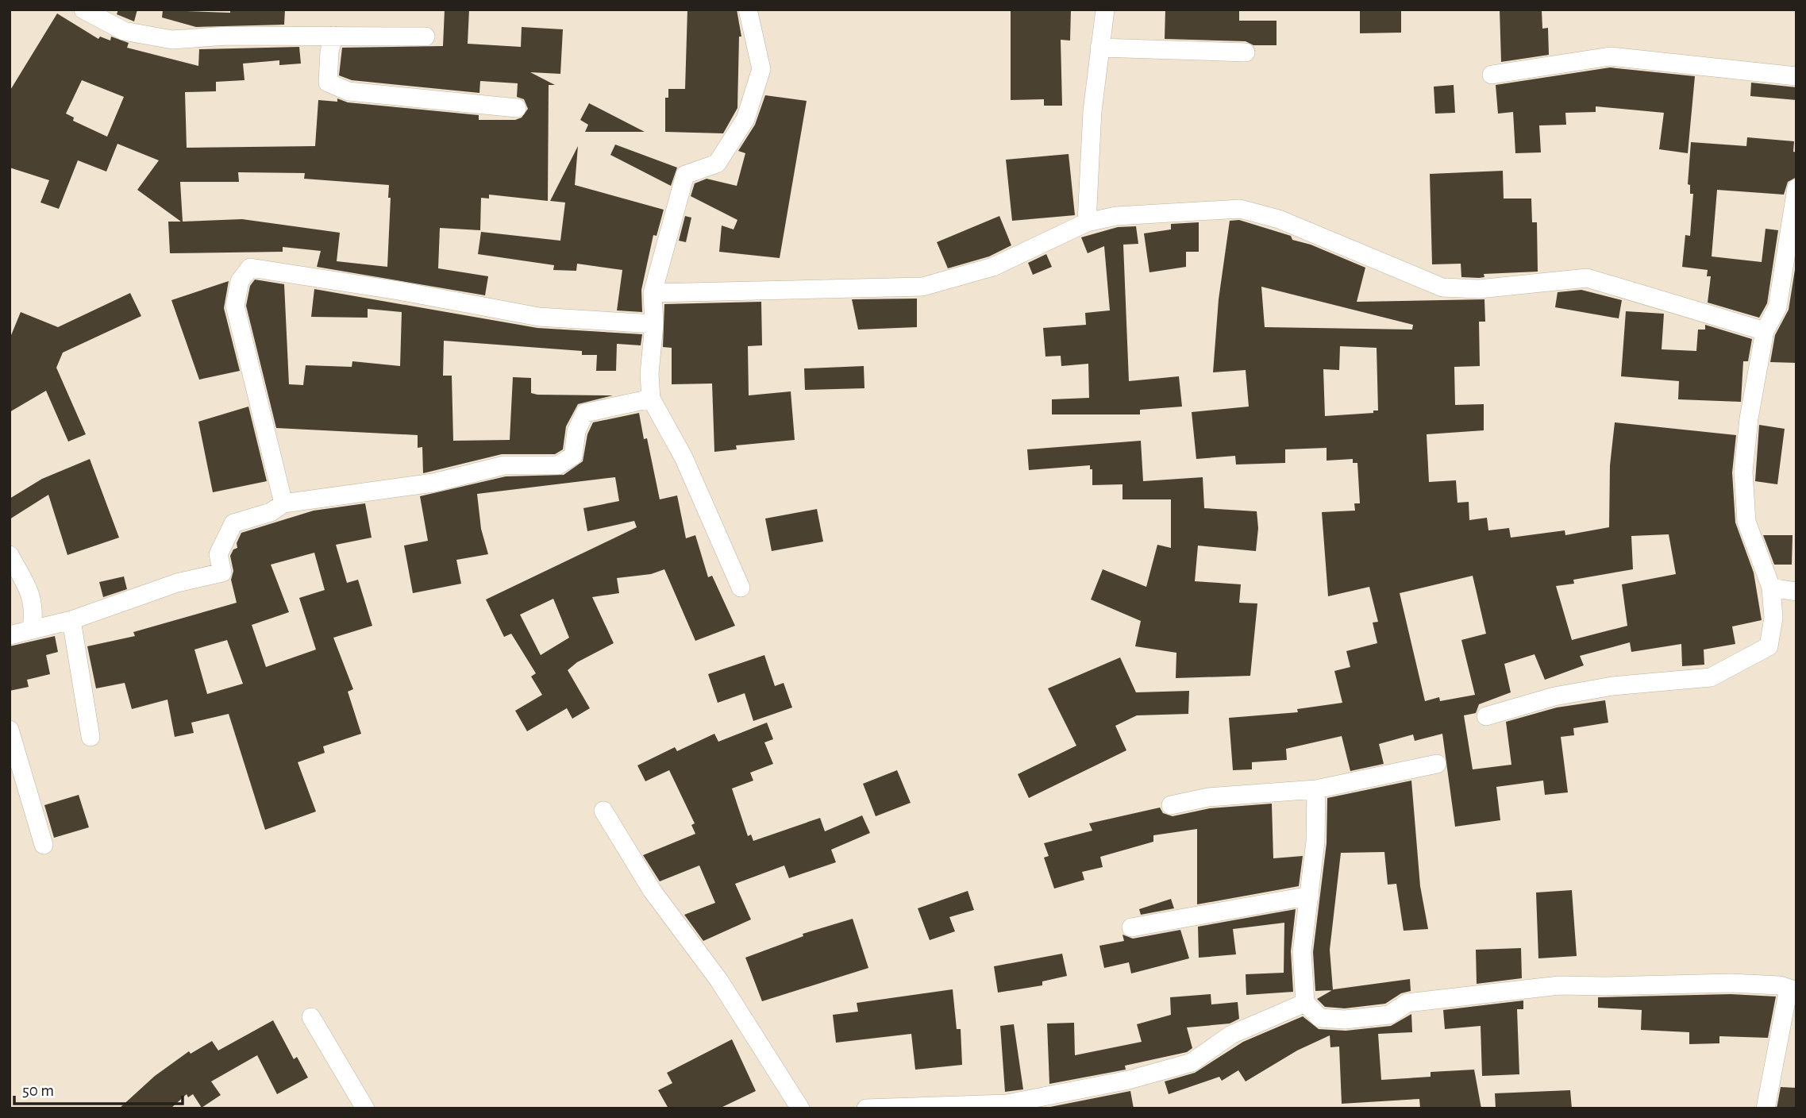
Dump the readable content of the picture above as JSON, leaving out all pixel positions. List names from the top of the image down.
{
  "scale_bar": "50 m"
}
